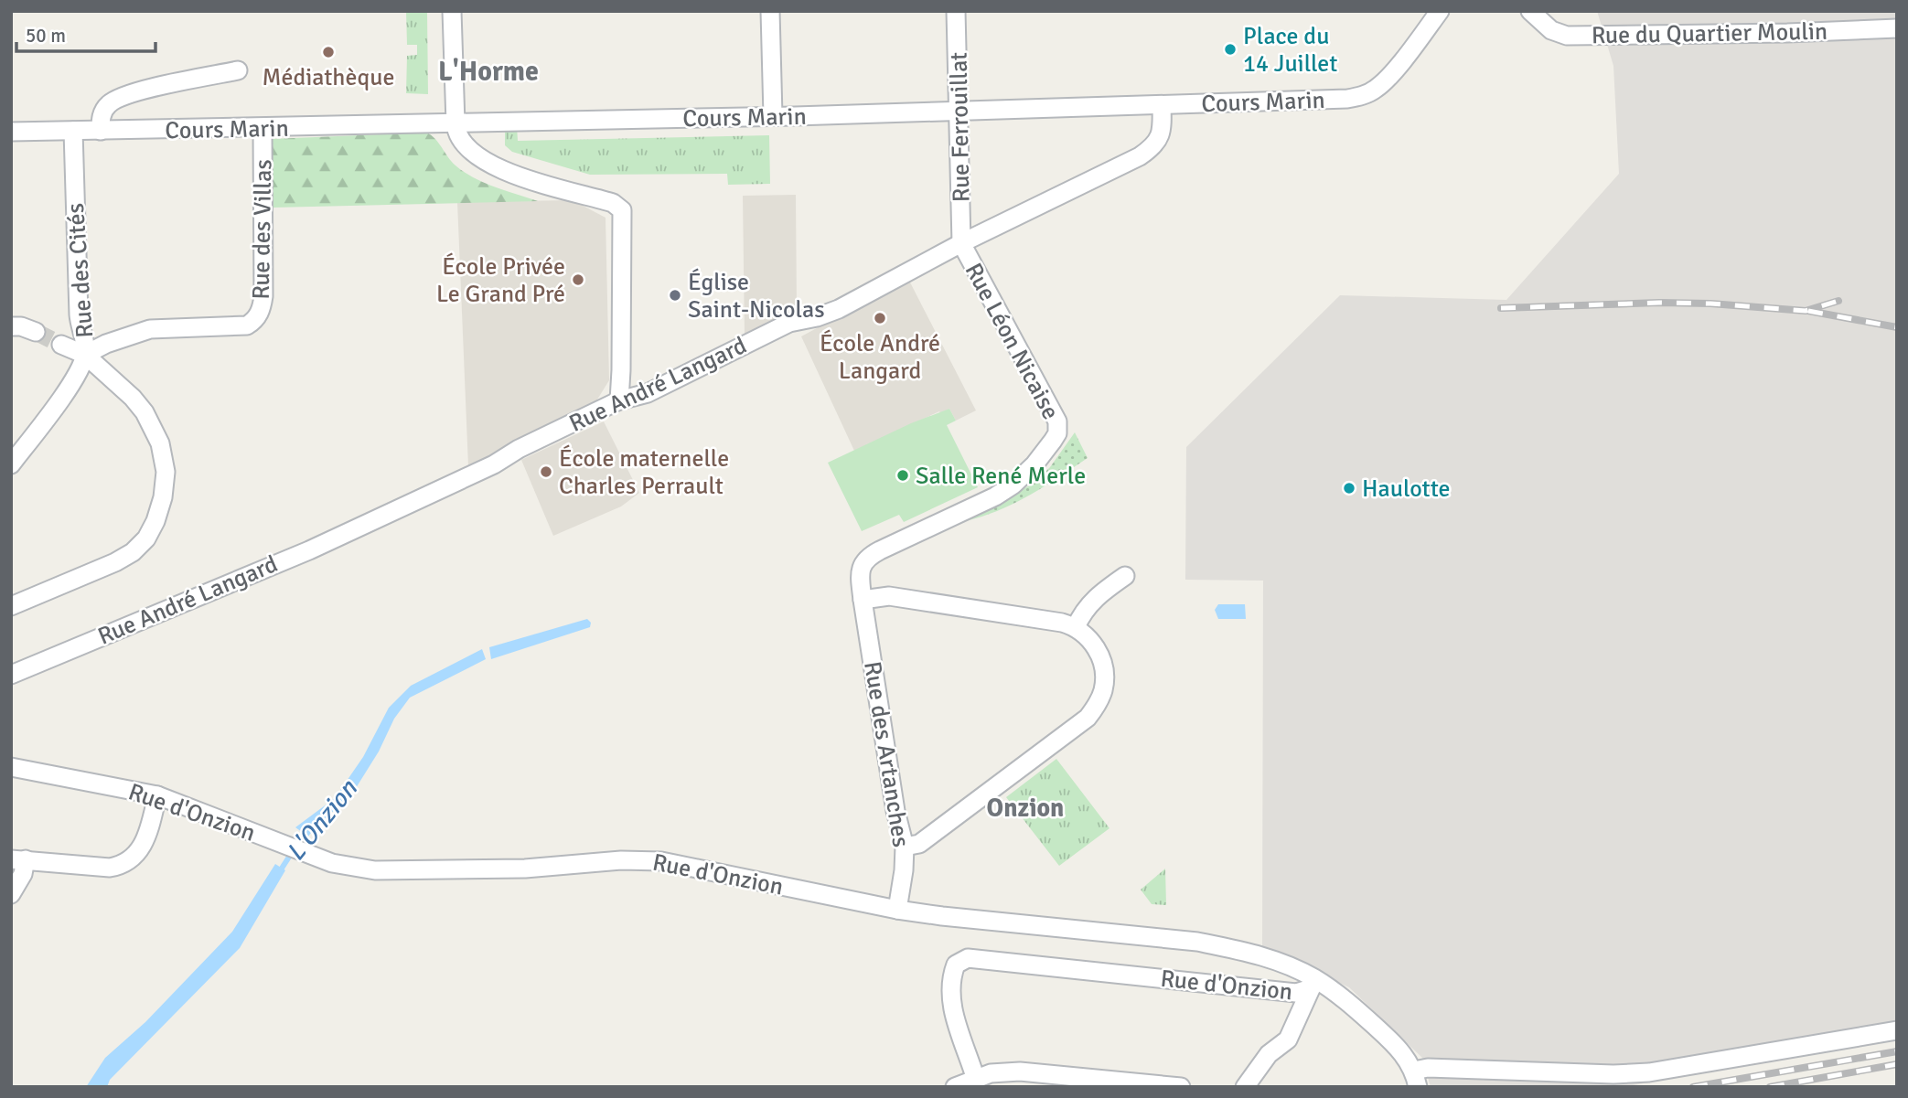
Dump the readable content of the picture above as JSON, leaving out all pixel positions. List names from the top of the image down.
{
  "streets": {
    "street": [
      "Rue du Quartier Moulin",
      "Cours Marin",
      "Rue Ferrouillat",
      "Rue des Villas",
      "Rue des Cités",
      "Rue Léon Nicaise",
      "Rue André Langard",
      "Rue des Artanches",
      "Rue d'Onzion"
    ]
  },
  "crossings": [
    ["Cours Marin", "Rue Ferrouillat"],
    ["Cours Marin", "Rue des Villas"],
    ["Cours Marin", "Rue des Cités"],
    ["Cours Marin", "Rue André Langard"],
    ["Rue Ferrouillat", "Rue Léon Nicaise"],
    ["Rue Ferrouillat", "Rue André Langard"],
    ["Rue des Villas", "Rue des Cités"],
    ["Rue Léon Nicaise", "Rue André Langard"],
    ["Rue Léon Nicaise", "Rue des Artanches"],
    ["Rue des Artanches", "Rue d'Onzion"]
  ],
  "districts": ["L'Horme", "Onzion"],
  "water": ["L'Onzion"],
  "places": [
    "Place du 14 Juillet",
    "Médiathèque",
    "École Privée Le Grand Pré",
    "Église Saint-Nicolas",
    "École André Langard",
    "École maternelle Charles Perrault",
    "Salle René Merle",
    "Haulotte"
  ],
  "scale_bar": "50 m"
}
